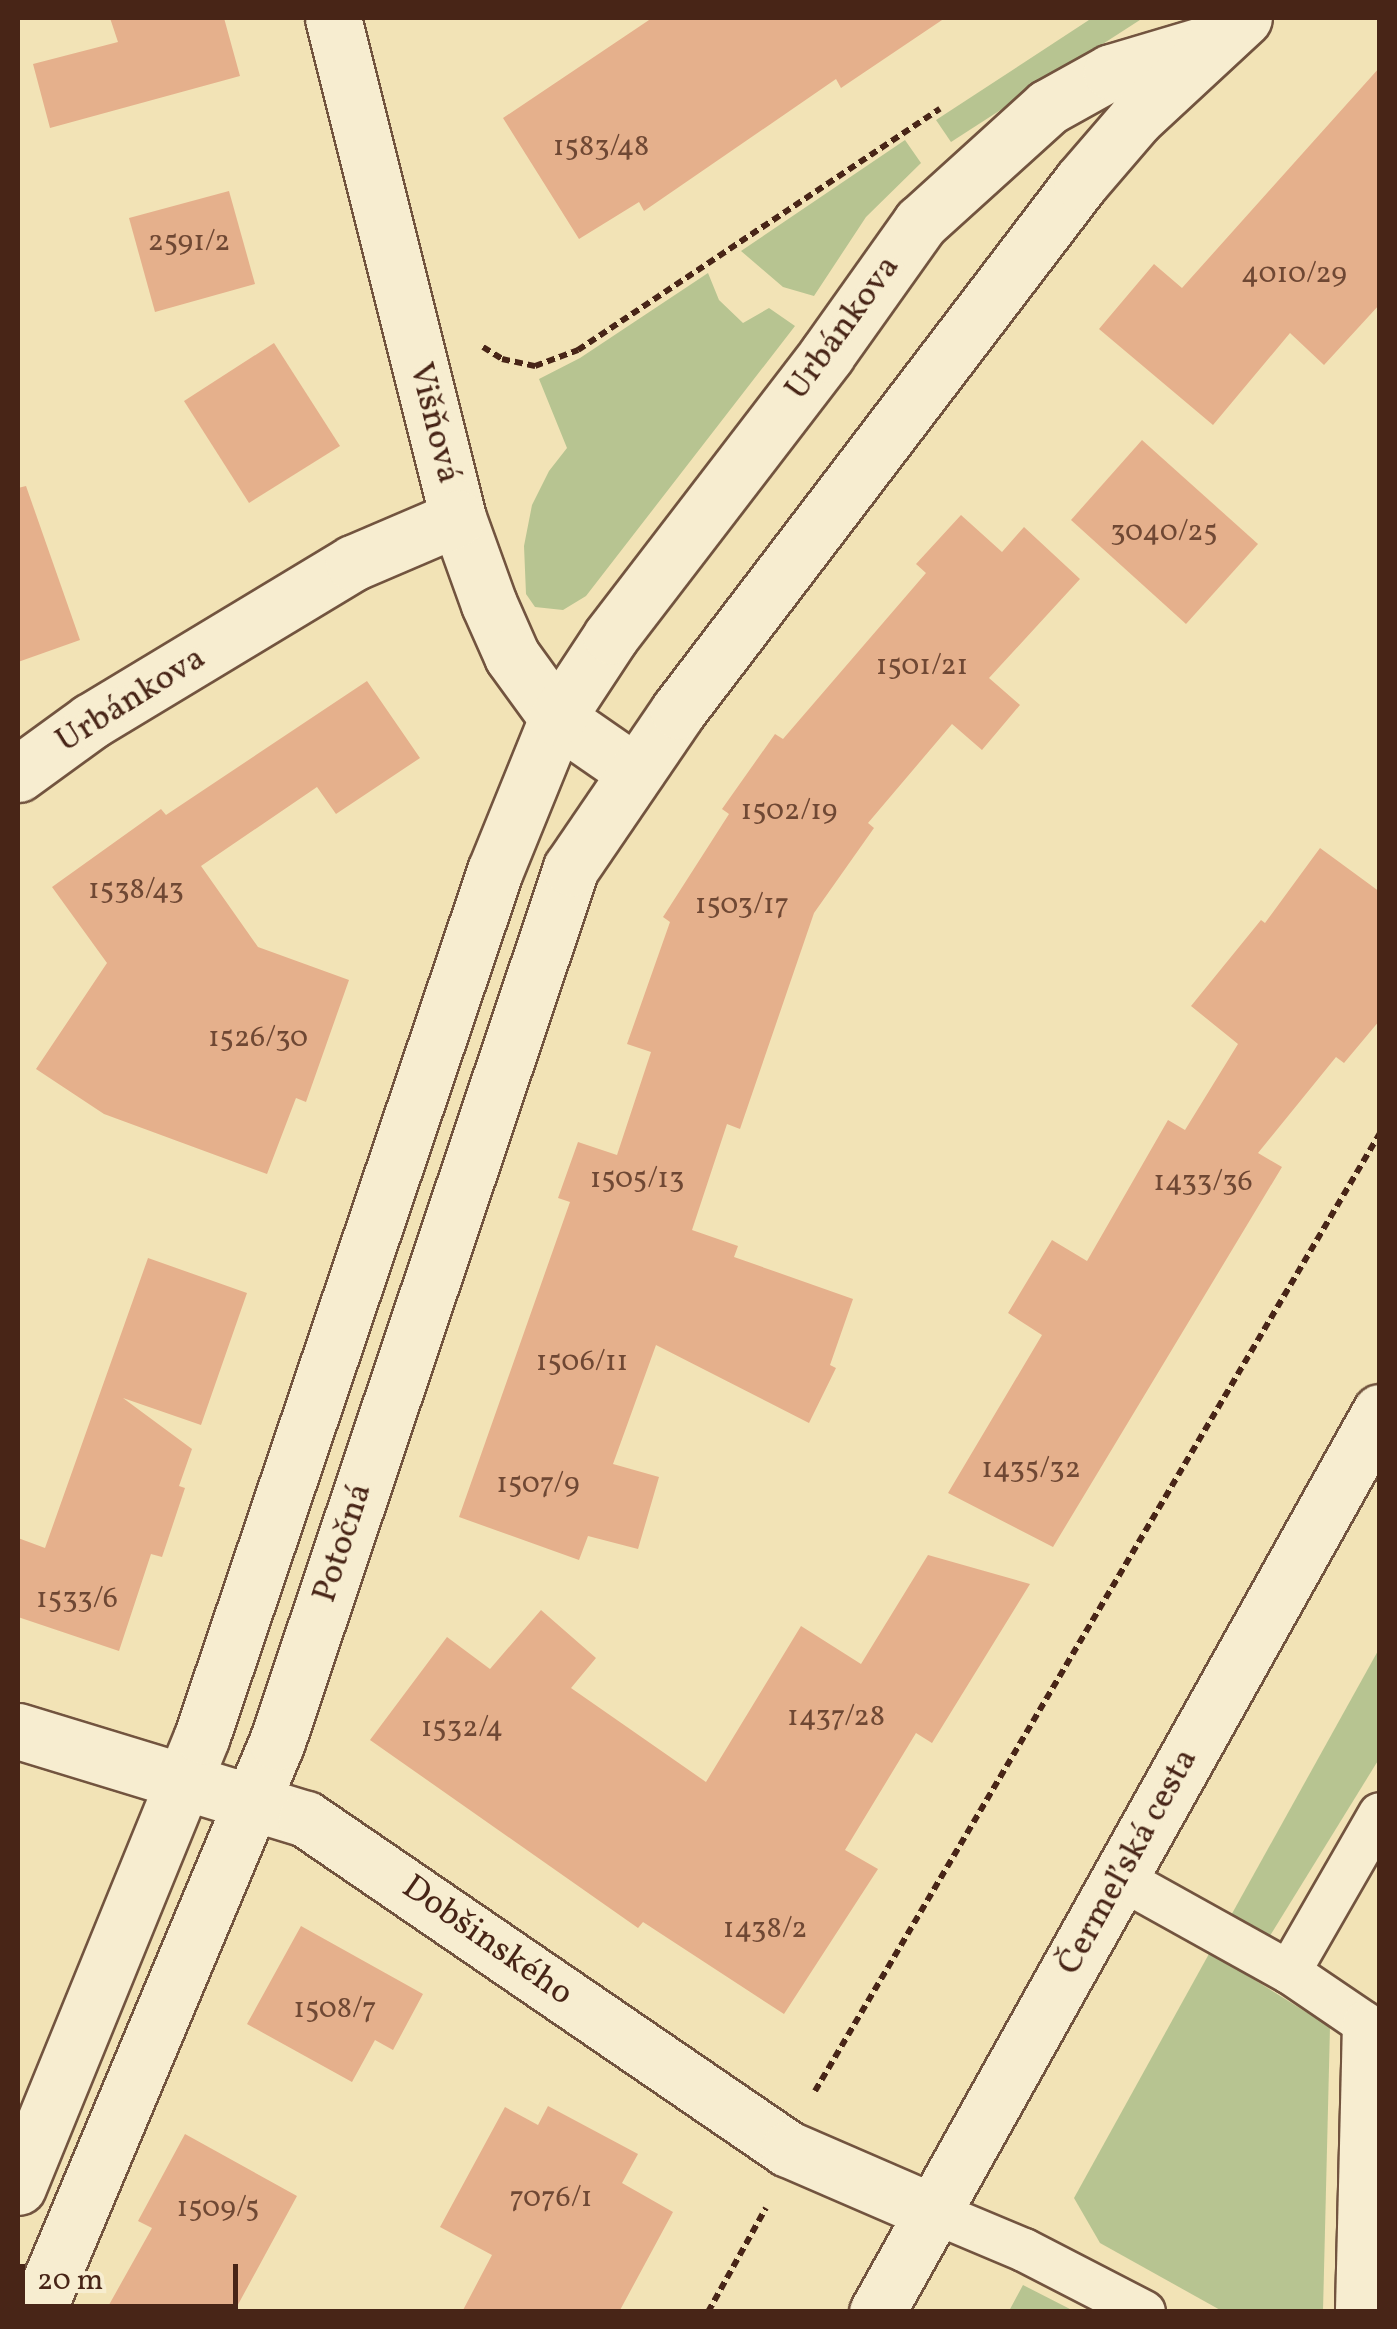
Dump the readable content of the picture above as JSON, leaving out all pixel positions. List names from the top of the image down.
{
  "streets": {
    "street": [
      "Urbánkova",
      "Višňová",
      "Potočná",
      "Čermeľská cesta",
      "Dobšinského"
    ]
  },
  "crossings": [
    ["Urbánkova", "Višňová"],
    ["Urbánkova", "Potočná"],
    ["Višňová", "Potočná"],
    ["Potočná", "Dobšinského"],
    ["Čermeľská cesta", "Dobšinského"]
  ],
  "house_numbers": [
    "1583/48",
    "2591/2",
    "4010/29",
    "3040/25",
    "1501/21",
    "1502/19",
    "1538/43",
    "1503/17",
    "1526/30",
    "1505/13",
    "1433/36",
    "1506/11",
    "1435/32",
    "1507/9",
    "1533/6",
    "1437/28",
    "1532/4",
    "1438/2",
    "1508/7",
    "7076/1",
    "1509/5"
  ],
  "scale_bar": "20 m"
}
